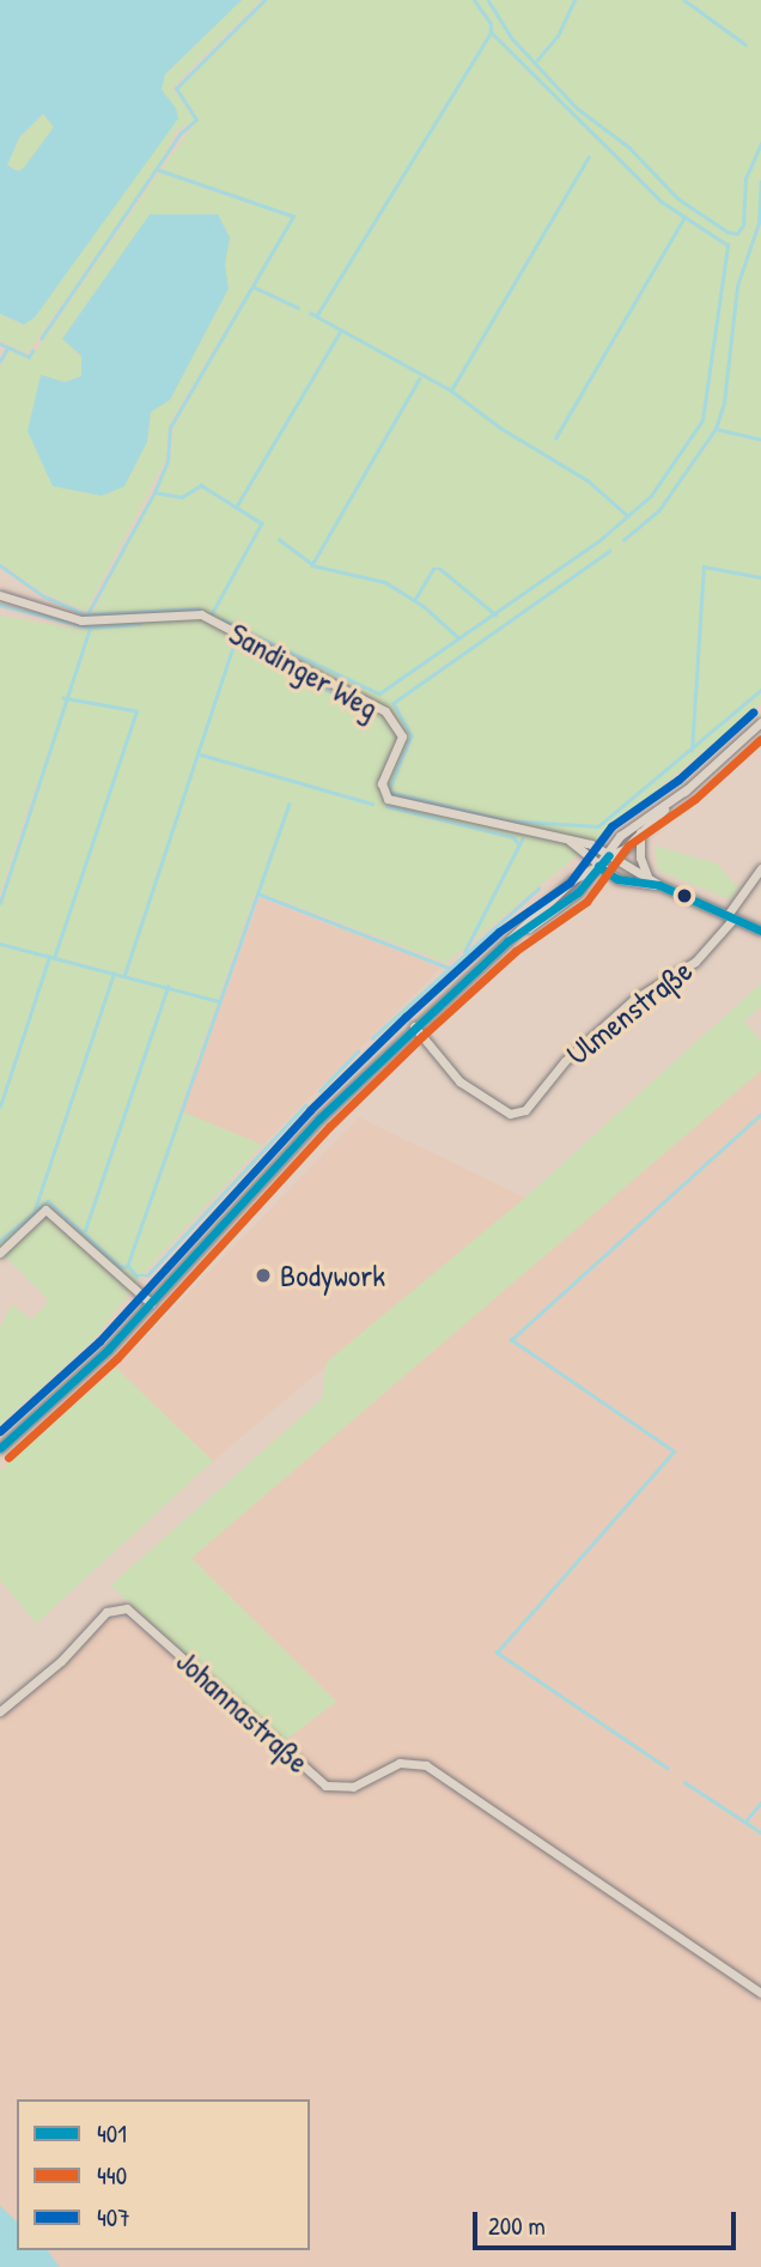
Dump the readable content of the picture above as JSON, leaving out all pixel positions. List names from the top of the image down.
{
  "streets": {
    "street": ["Sandinger Weg", "Ulmenstraße", "Johannastraße"]
  },
  "crossings": [
    ["Sandinger Weg", "Ulmenstraße"]
  ],
  "places": ["Bodywork"],
  "lines": ["transit line 407", "transit line 440", "transit line 401"],
  "legend": ["401", "440", "407"],
  "scale_bar": "200 m"
}
